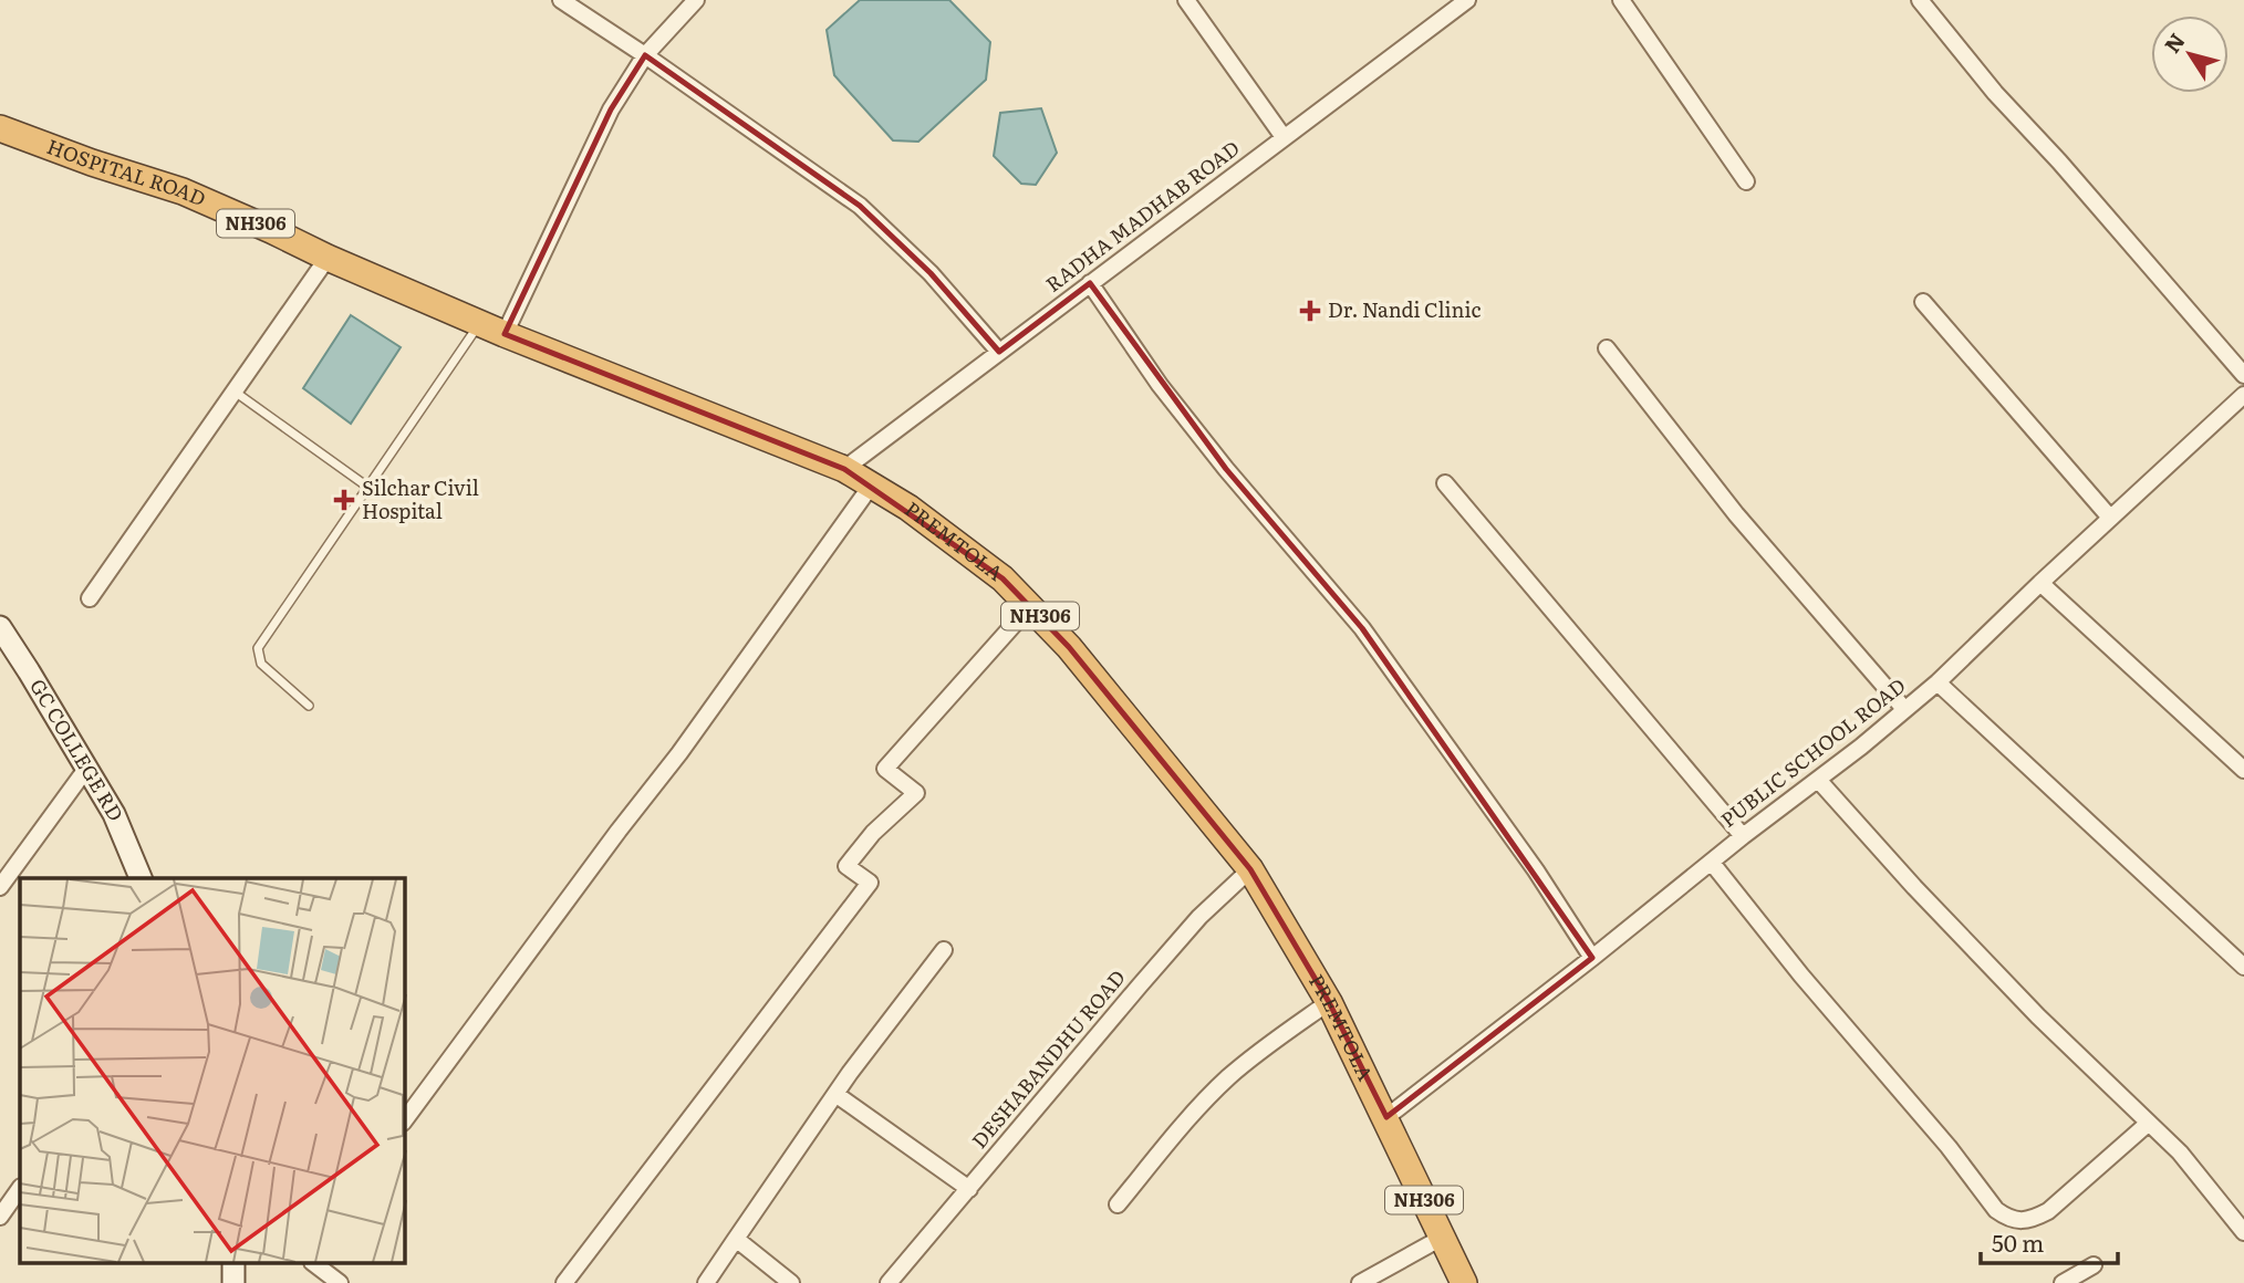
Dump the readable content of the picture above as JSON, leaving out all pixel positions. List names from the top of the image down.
{
  "streets": {
    "highway": ["HOSPITAL ROAD", "NH306", "PREMTOLA"],
    "main road": ["GC COLLEGE RD"],
    "street": ["RADHA MADHAB ROAD", "PUBLIC SCHOOL ROAD", "DESHABANDHU ROAD"]
  },
  "crossings": [
    ["HOSPITAL ROAD", "PREMTOLA"],
    ["RADHA MADHAB ROAD", "PREMTOLA"],
    ["NH306", "PREMTOLA"],
    ["NH306", "PUBLIC SCHOOL ROAD"],
    ["PREMTOLA", "PUBLIC SCHOOL ROAD"],
    ["PREMTOLA", "DESHABANDHU ROAD"]
  ],
  "places": {
    "health": ["Dr. Nandi Clinic", "Silchar Civil Hospital"]
  },
  "scale_bar": "50 m",
  "north": "top left"
}
